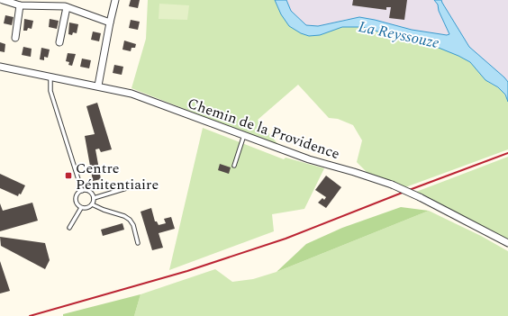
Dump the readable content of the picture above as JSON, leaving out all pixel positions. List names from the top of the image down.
{
  "streets": {
    "street": ["Chemin de la Providence"]
  },
  "water": ["La Reyssouze"],
  "places": {
    "transit": ["Centre Pénitentiaire"]
  }
}
